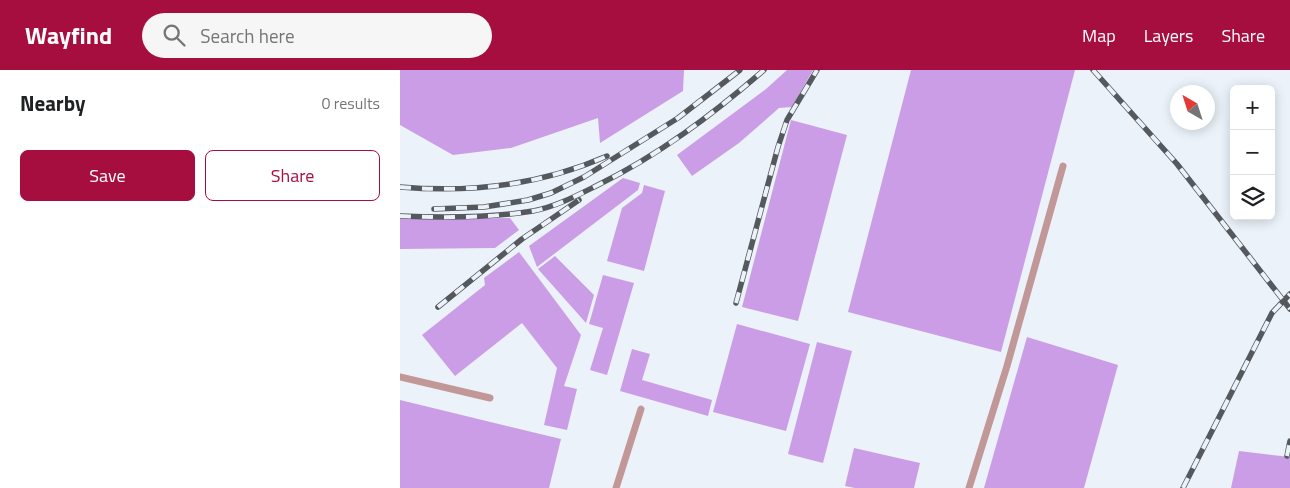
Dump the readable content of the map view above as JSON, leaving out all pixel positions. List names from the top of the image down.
{
  "north": "top left",
  "page": {
    "header": "Wayfind",
    "search": "Search here",
    "nav": ["Map", "Layers", "Share"],
    "heading": ["Nearby", "0 results"],
    "map_buttons": ["+", "−"],
    "buttons": ["Save", "Share"]
  }
}
